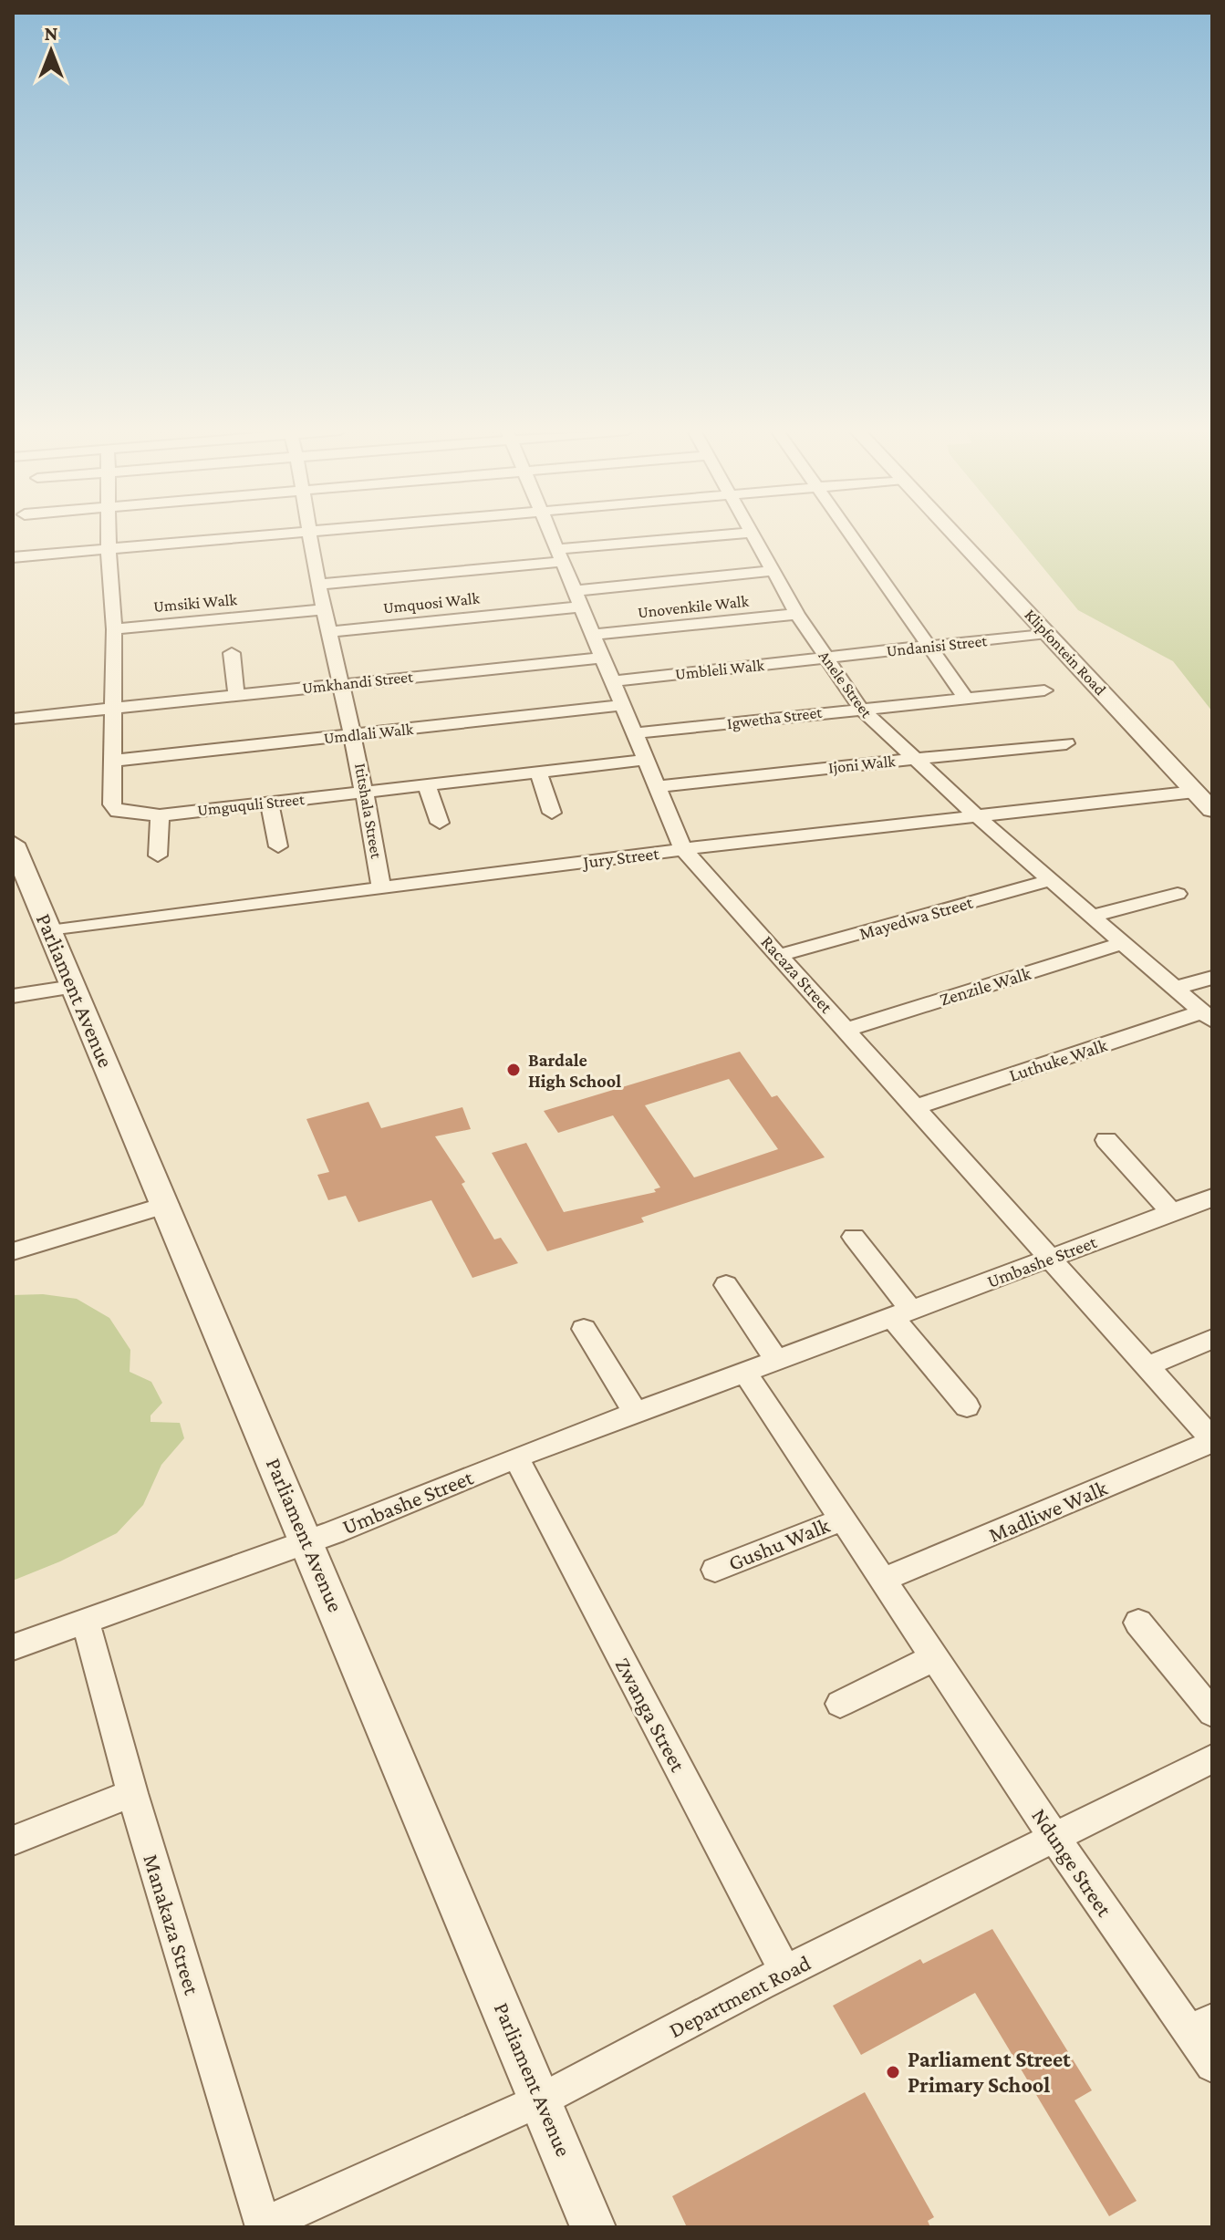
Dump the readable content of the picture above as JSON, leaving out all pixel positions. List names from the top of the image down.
{
  "streets": {
    "street": [
      "Umsiki Walk",
      "Umquosi Walk",
      "Unovenkile Walk",
      "Undanisi Street",
      "Klipfontein Road",
      "Umbleli Walk",
      "Umkhandi Street",
      "Anele Street",
      "Igwetha Street",
      "Umdlali Walk",
      "Ijoni Walk",
      "Umguquli Street",
      "Ititshala Street",
      "Jury Street",
      "Mayedwa Street",
      "Racaza Street",
      "Zenzile Walk",
      "Parliament Avenue",
      "Luthuke Walk",
      "Umbashe Street",
      "Madliwe Walk",
      "Gushu Walk",
      "Zwanga Street",
      "Ndunge Street",
      "Manakaza Street",
      "Department Road"
    ]
  },
  "crossings": [
    ["Umsiki Walk", "Umguquli Street"],
    ["Umsiki Walk", "Ititshala Street"],
    ["Umquosi Walk", "Ititshala Street"],
    ["Umquosi Walk", "Racaza Street"],
    ["Unovenkile Walk", "Anele Street"],
    ["Unovenkile Walk", "Racaza Street"],
    ["Undanisi Street", "Klipfontein Road"],
    ["Undanisi Street", "Umbleli Walk"],
    ["Undanisi Street", "Anele Street"],
    ["Klipfontein Road", "Jury Street"],
    ["Umbleli Walk", "Anele Street"],
    ["Umbleli Walk", "Racaza Street"],
    ["Umkhandi Street", "Umguquli Street"],
    ["Umkhandi Street", "Ititshala Street"],
    ["Umkhandi Street", "Racaza Street"],
    ["Anele Street", "Igwetha Street"],
    ["Anele Street", "Ijoni Walk"],
    ["Anele Street", "Jury Street"],
    ["Anele Street", "Mayedwa Street"],
    ["Anele Street", "Zenzile Walk"],
    ["Anele Street", "Luthuke Walk"],
    ["Igwetha Street", "Racaza Street"],
    ["Umdlali Walk", "Umguquli Street"],
    ["Umdlali Walk", "Ititshala Street"],
    ["Umdlali Walk", "Racaza Street"],
    ["Ijoni Walk", "Racaza Street"],
    ["Umguquli Street", "Ititshala Street"],
    ["Umguquli Street", "Racaza Street"],
    ["Ititshala Street", "Jury Street"],
    ["Jury Street", "Racaza Street"],
    ["Jury Street", "Parliament Avenue"],
    ["Mayedwa Street", "Racaza Street"],
    ["Racaza Street", "Zenzile Walk"],
    ["Racaza Street", "Luthuke Walk"],
    ["Racaza Street", "Umbashe Street"],
    ["Racaza Street", "Madliwe Walk"],
    ["Parliament Avenue", "Umbashe Street"],
    ["Parliament Avenue", "Department Road"],
    ["Umbashe Street", "Zwanga Street"],
    ["Umbashe Street", "Ndunge Street"],
    ["Umbashe Street", "Manakaza Street"],
    ["Madliwe Walk", "Ndunge Street"],
    ["Gushu Walk", "Ndunge Street"],
    ["Zwanga Street", "Department Road"],
    ["Ndunge Street", "Department Road"],
    ["Manakaza Street", "Department Road"]
  ],
  "places": ["Bardale High School", "Parliament Street Primary School"],
  "north": "top"
}
